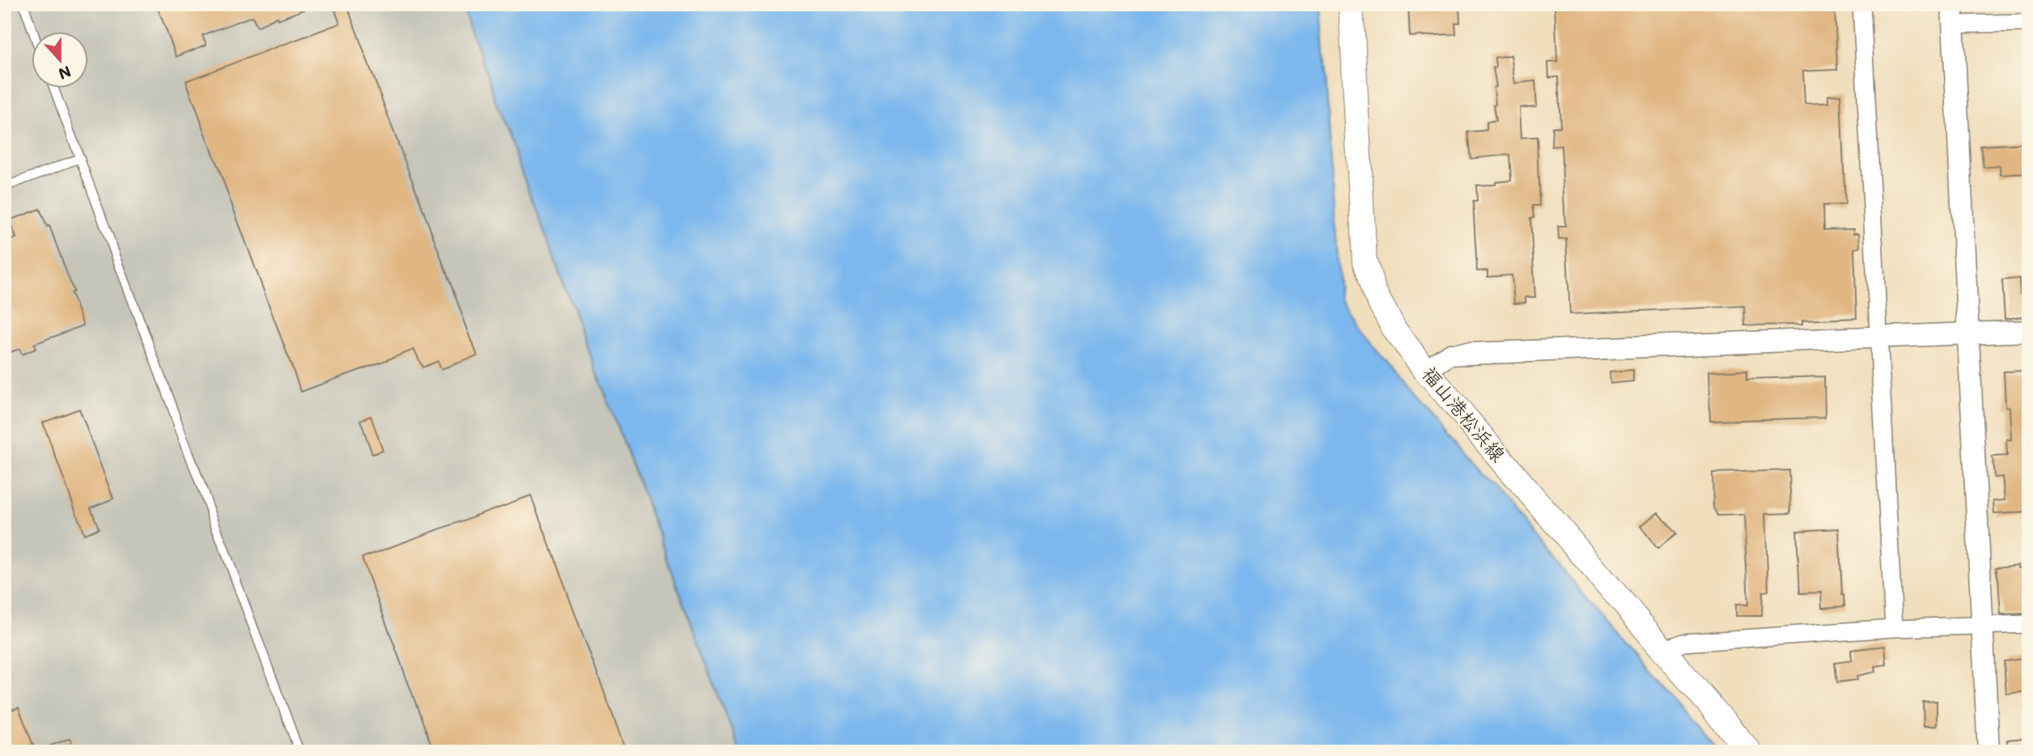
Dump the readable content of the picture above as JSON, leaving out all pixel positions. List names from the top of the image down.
{
  "streets": {
    "main road": ["福山港松浜線"]
  },
  "north": "bottom"
}
